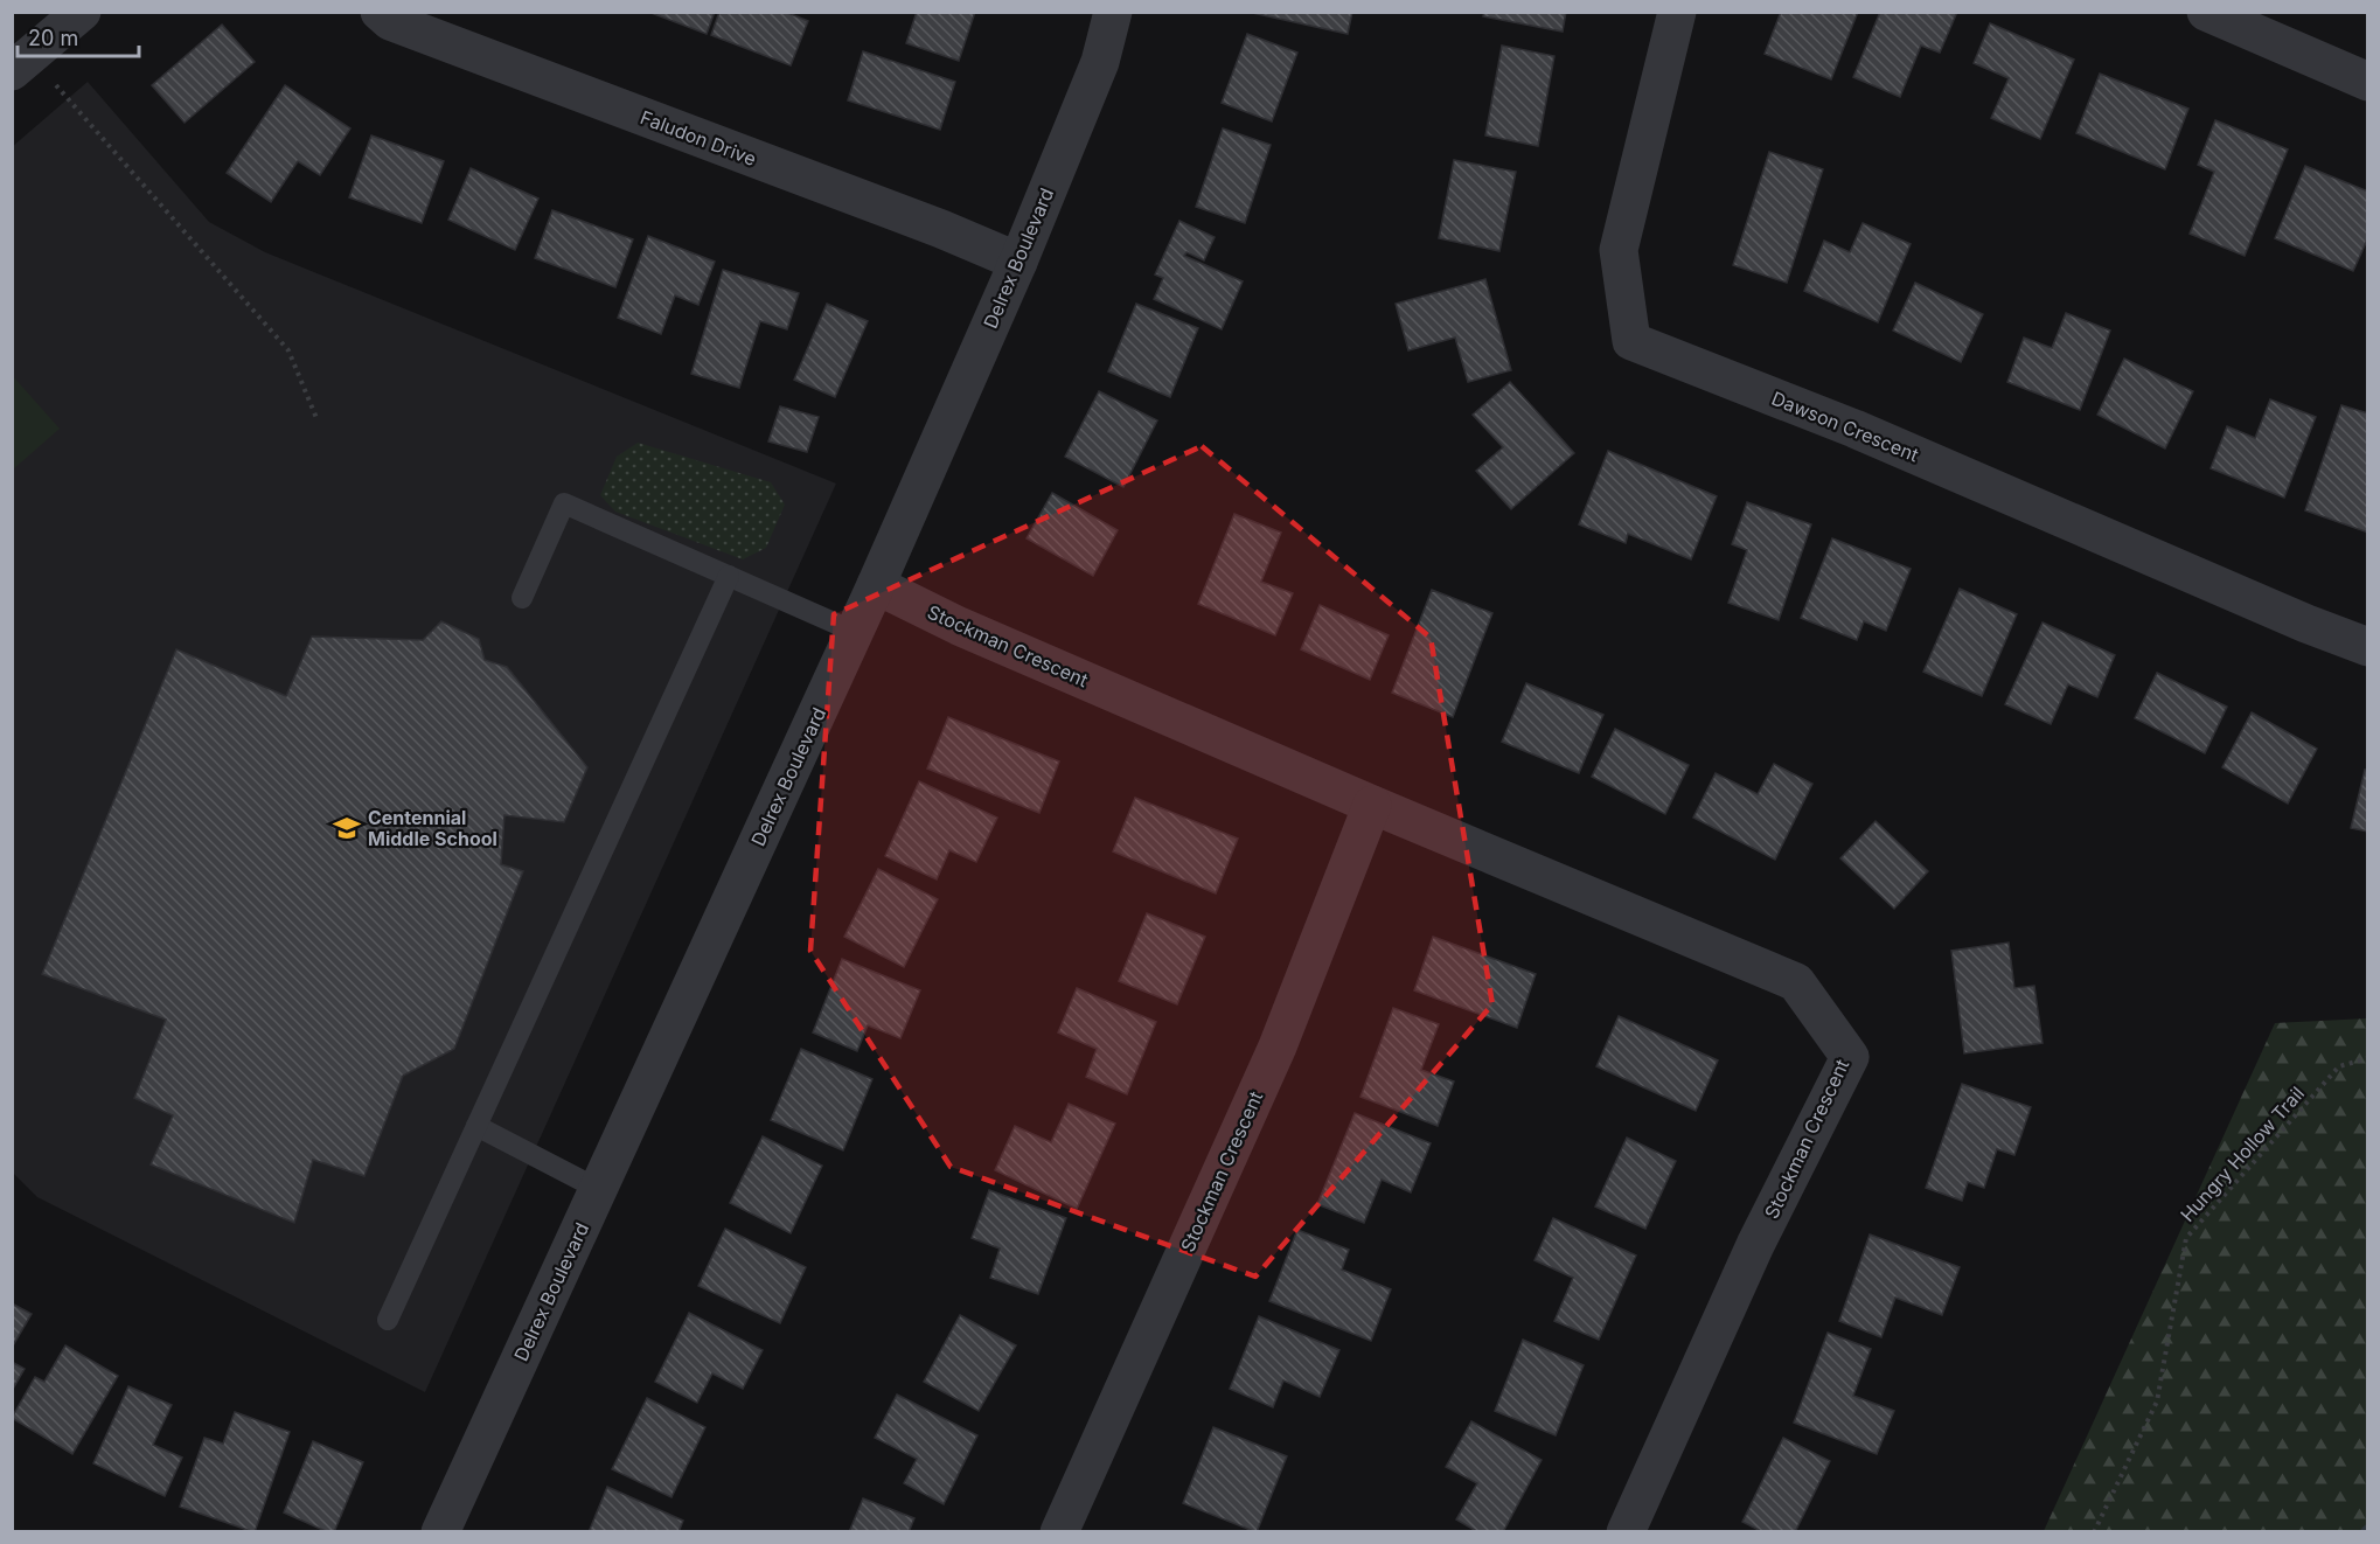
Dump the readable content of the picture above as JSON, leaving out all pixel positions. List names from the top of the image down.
{
  "streets": {
    "street": [
      "Faludon Drive",
      "Delrex Boulevard",
      "Dawson Crescent",
      "Stockman Crescent"
    ],
    "path": ["Hungry Hollow Trail"]
  },
  "crossings": [
    ["Faludon Drive", "Delrex Boulevard"],
    ["Delrex Boulevard", "Stockman Crescent"]
  ],
  "places": {
    "school or university": ["Centennial Middle School"]
  },
  "scale_bar": "20 m"
}
